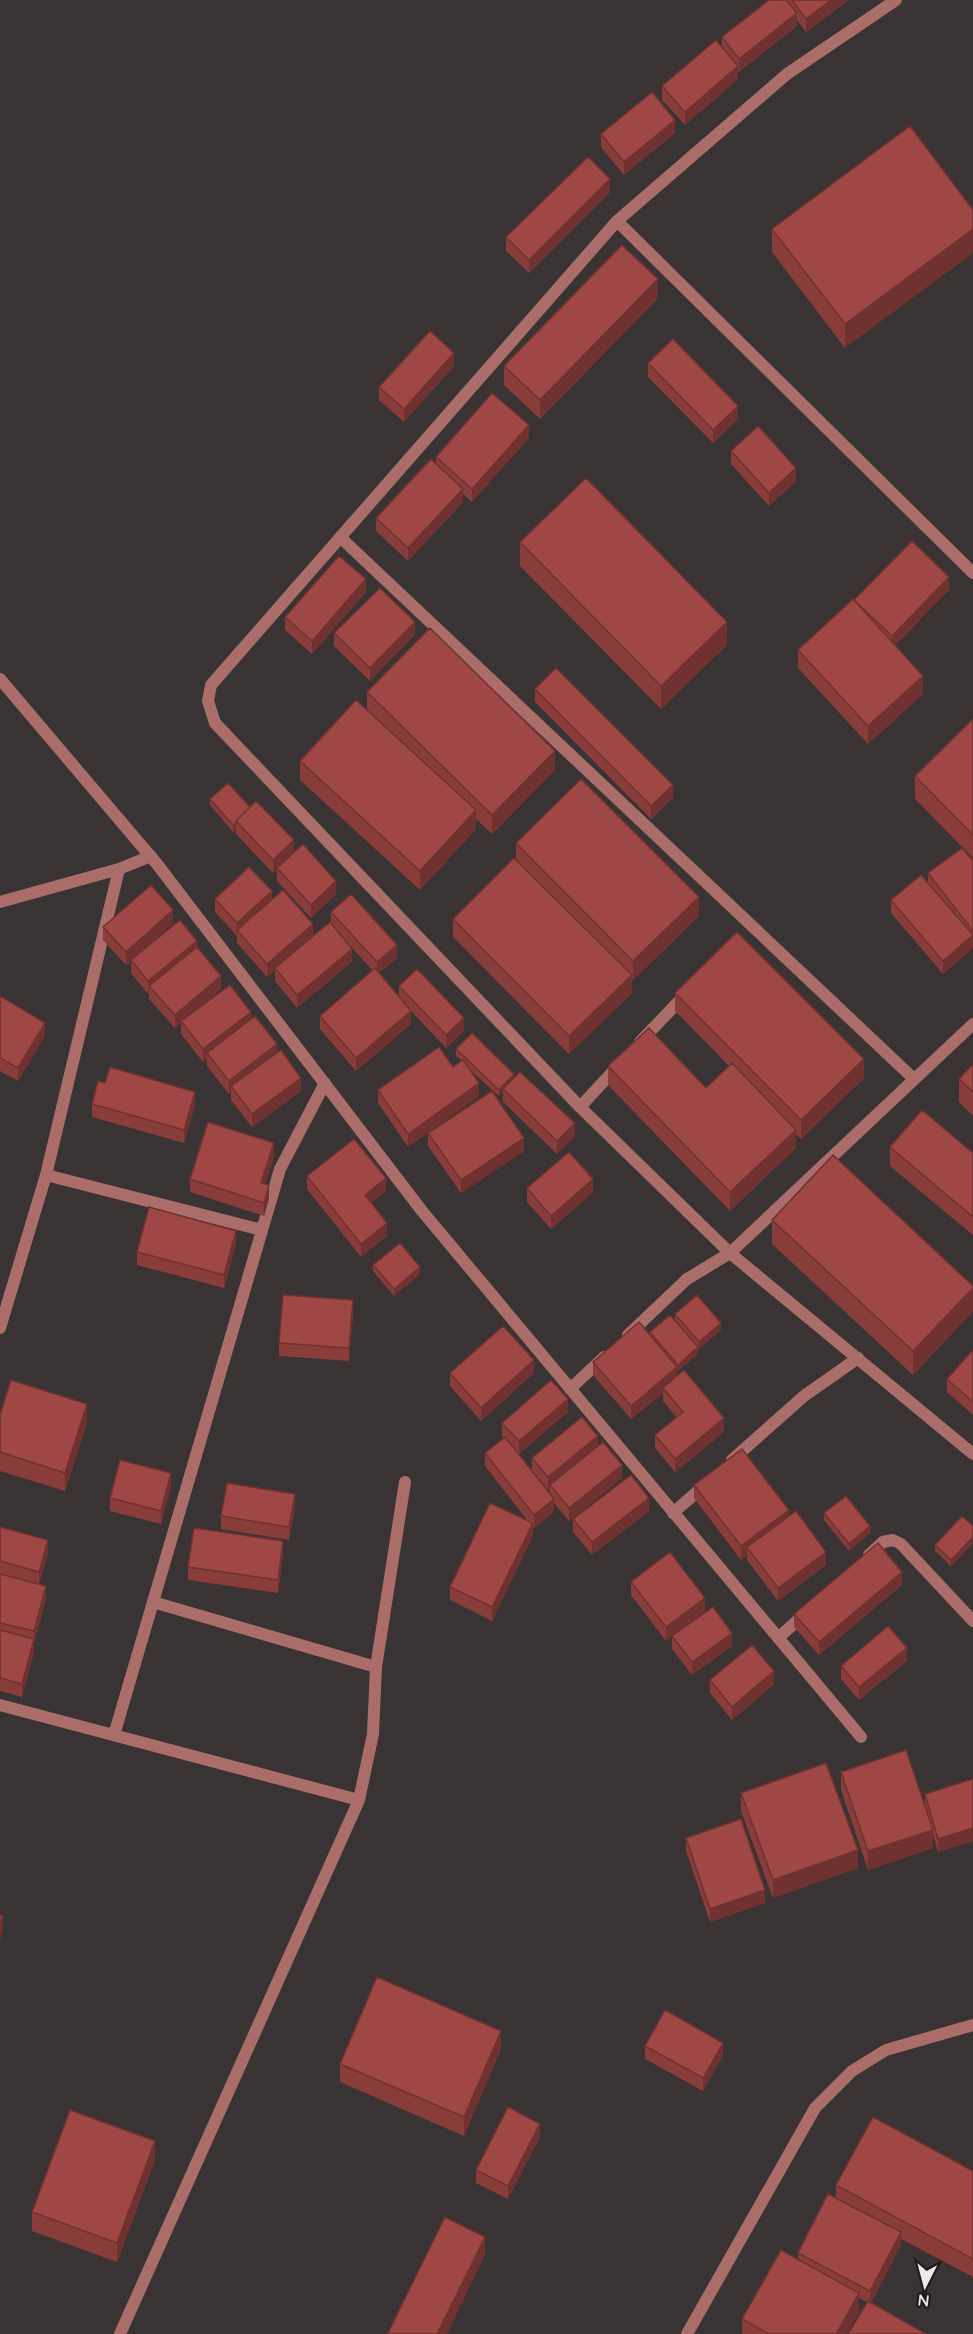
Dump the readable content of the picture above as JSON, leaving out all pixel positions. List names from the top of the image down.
{
  "north": "bottom"
}
